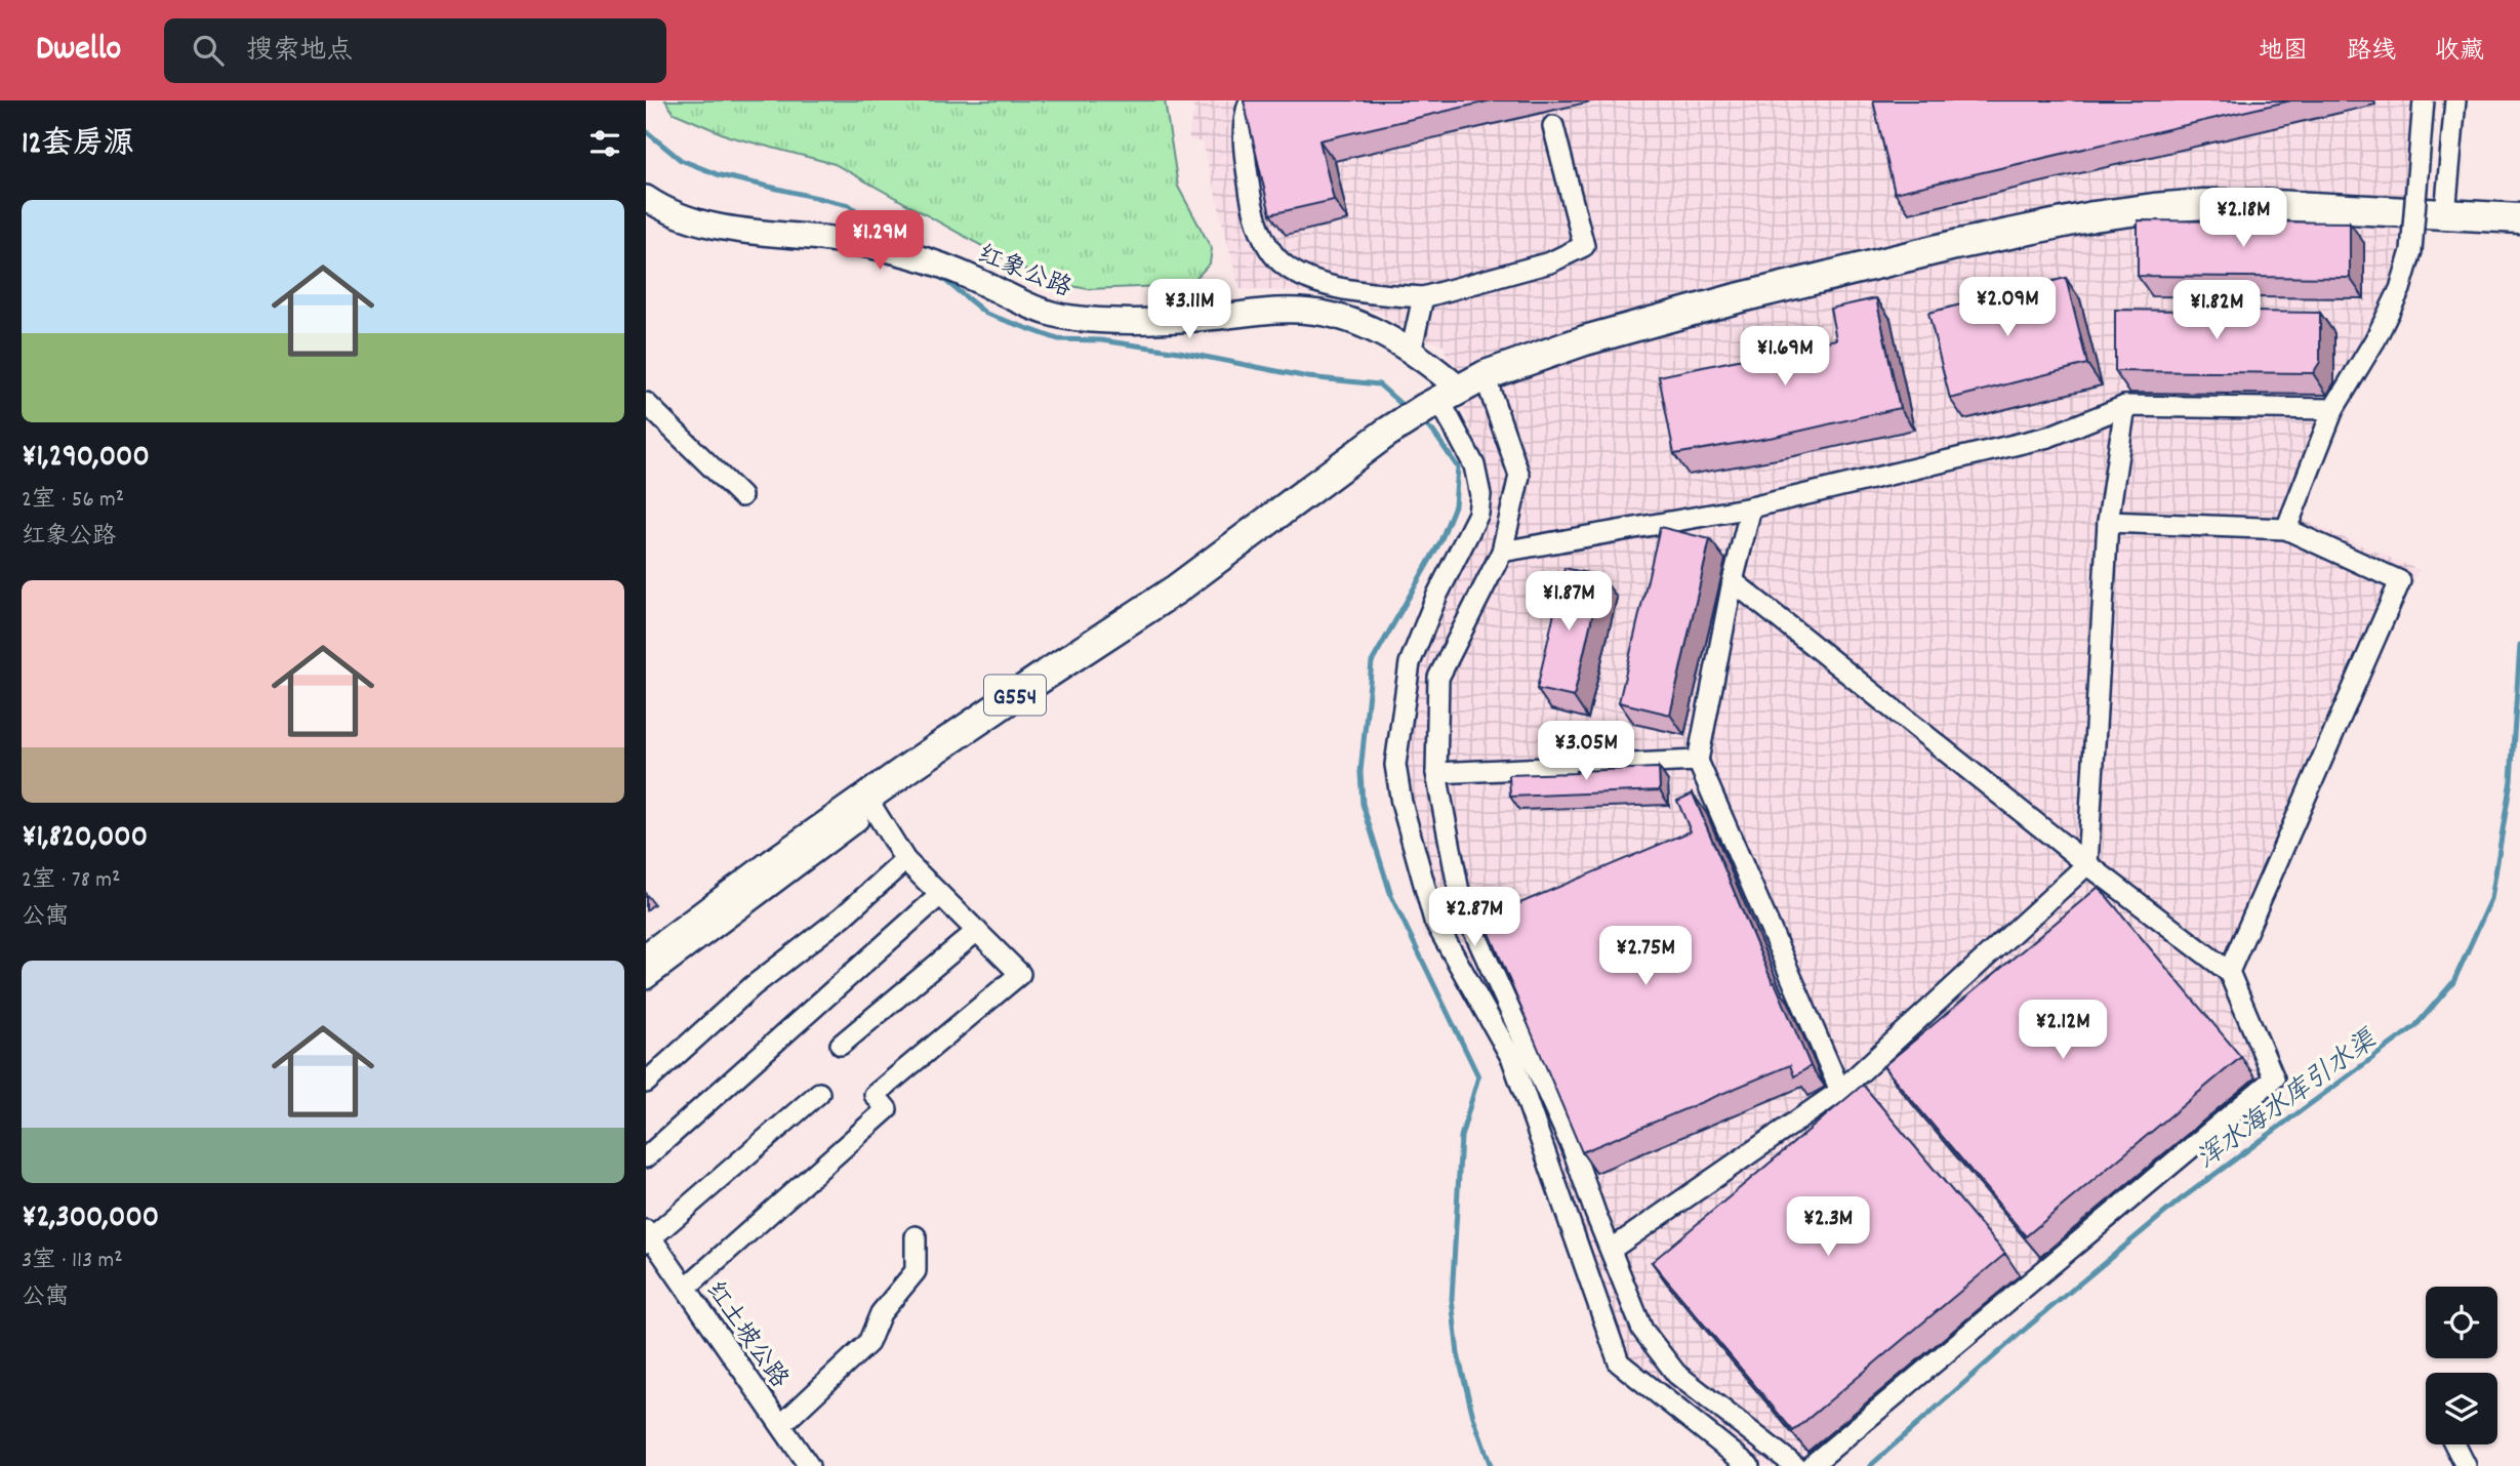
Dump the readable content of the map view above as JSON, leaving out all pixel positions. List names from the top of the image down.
{
  "streets": {
    "highway": ["G554"],
    "main road": ["红象公路"],
    "street": ["红土坡公路"]
  },
  "crossings": [
    ["红象公路", "G554"]
  ],
  "water": ["浑水海水库引水渠"],
  "page": {
    "header": "Dwello",
    "search": "搜索地点",
    "nav": ["地图", "路线", "收藏"],
    "heading": "12套房源",
    "list": [
      {
        "name": "¥1,290,000",
        "note": "2室 · 56 m² · 红象公路"
      },
      {
        "name": "¥1,820,000",
        "note": "2室 · 78 m² · 公寓"
      },
      {
        "name": "¥2,300,000",
        "note": "3室 · 113 m² · 公寓"
      }
    ],
    "price": [
      "¥2.18M",
      "¥1.29M",
      "¥2.09M",
      "¥3.11M",
      "¥1.82M",
      "¥1.69M",
      "¥1.87M",
      "¥3.05M",
      "¥2.87M",
      "¥2.75M",
      "¥2.12M",
      "¥2.3M"
    ]
  }
}
